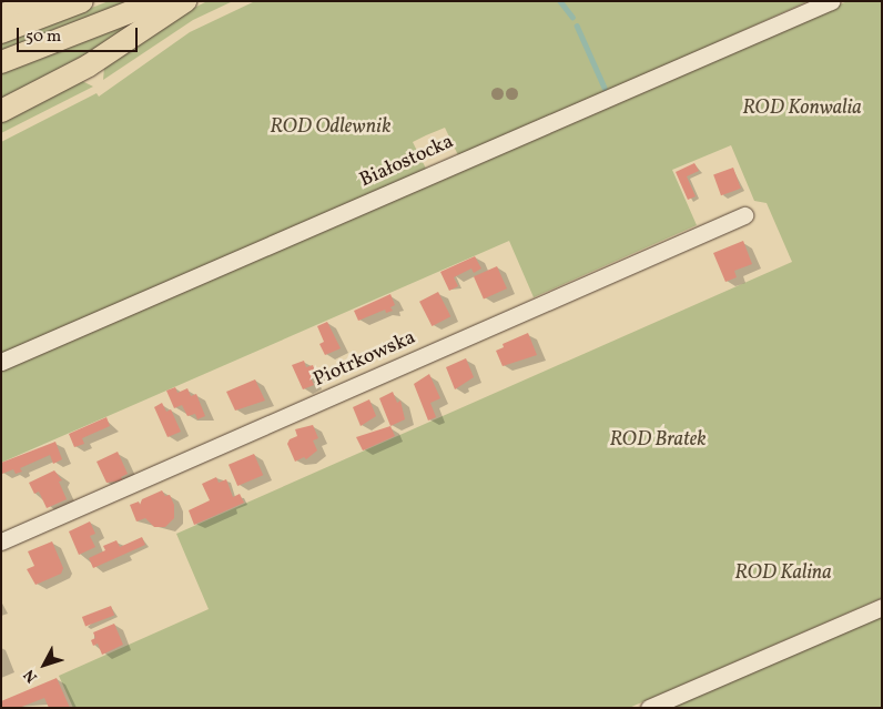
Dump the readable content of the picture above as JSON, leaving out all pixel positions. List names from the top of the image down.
{
  "streets": {
    "street": ["Białostocka", "Piotrkowska"]
  },
  "parks": [
    "ROD Konwalia",
    "ROD Odlewnik",
    "ROD Bratek",
    "ROD Kalina"
  ],
  "scale_bar": "50 m",
  "north": "bottom left"
}
